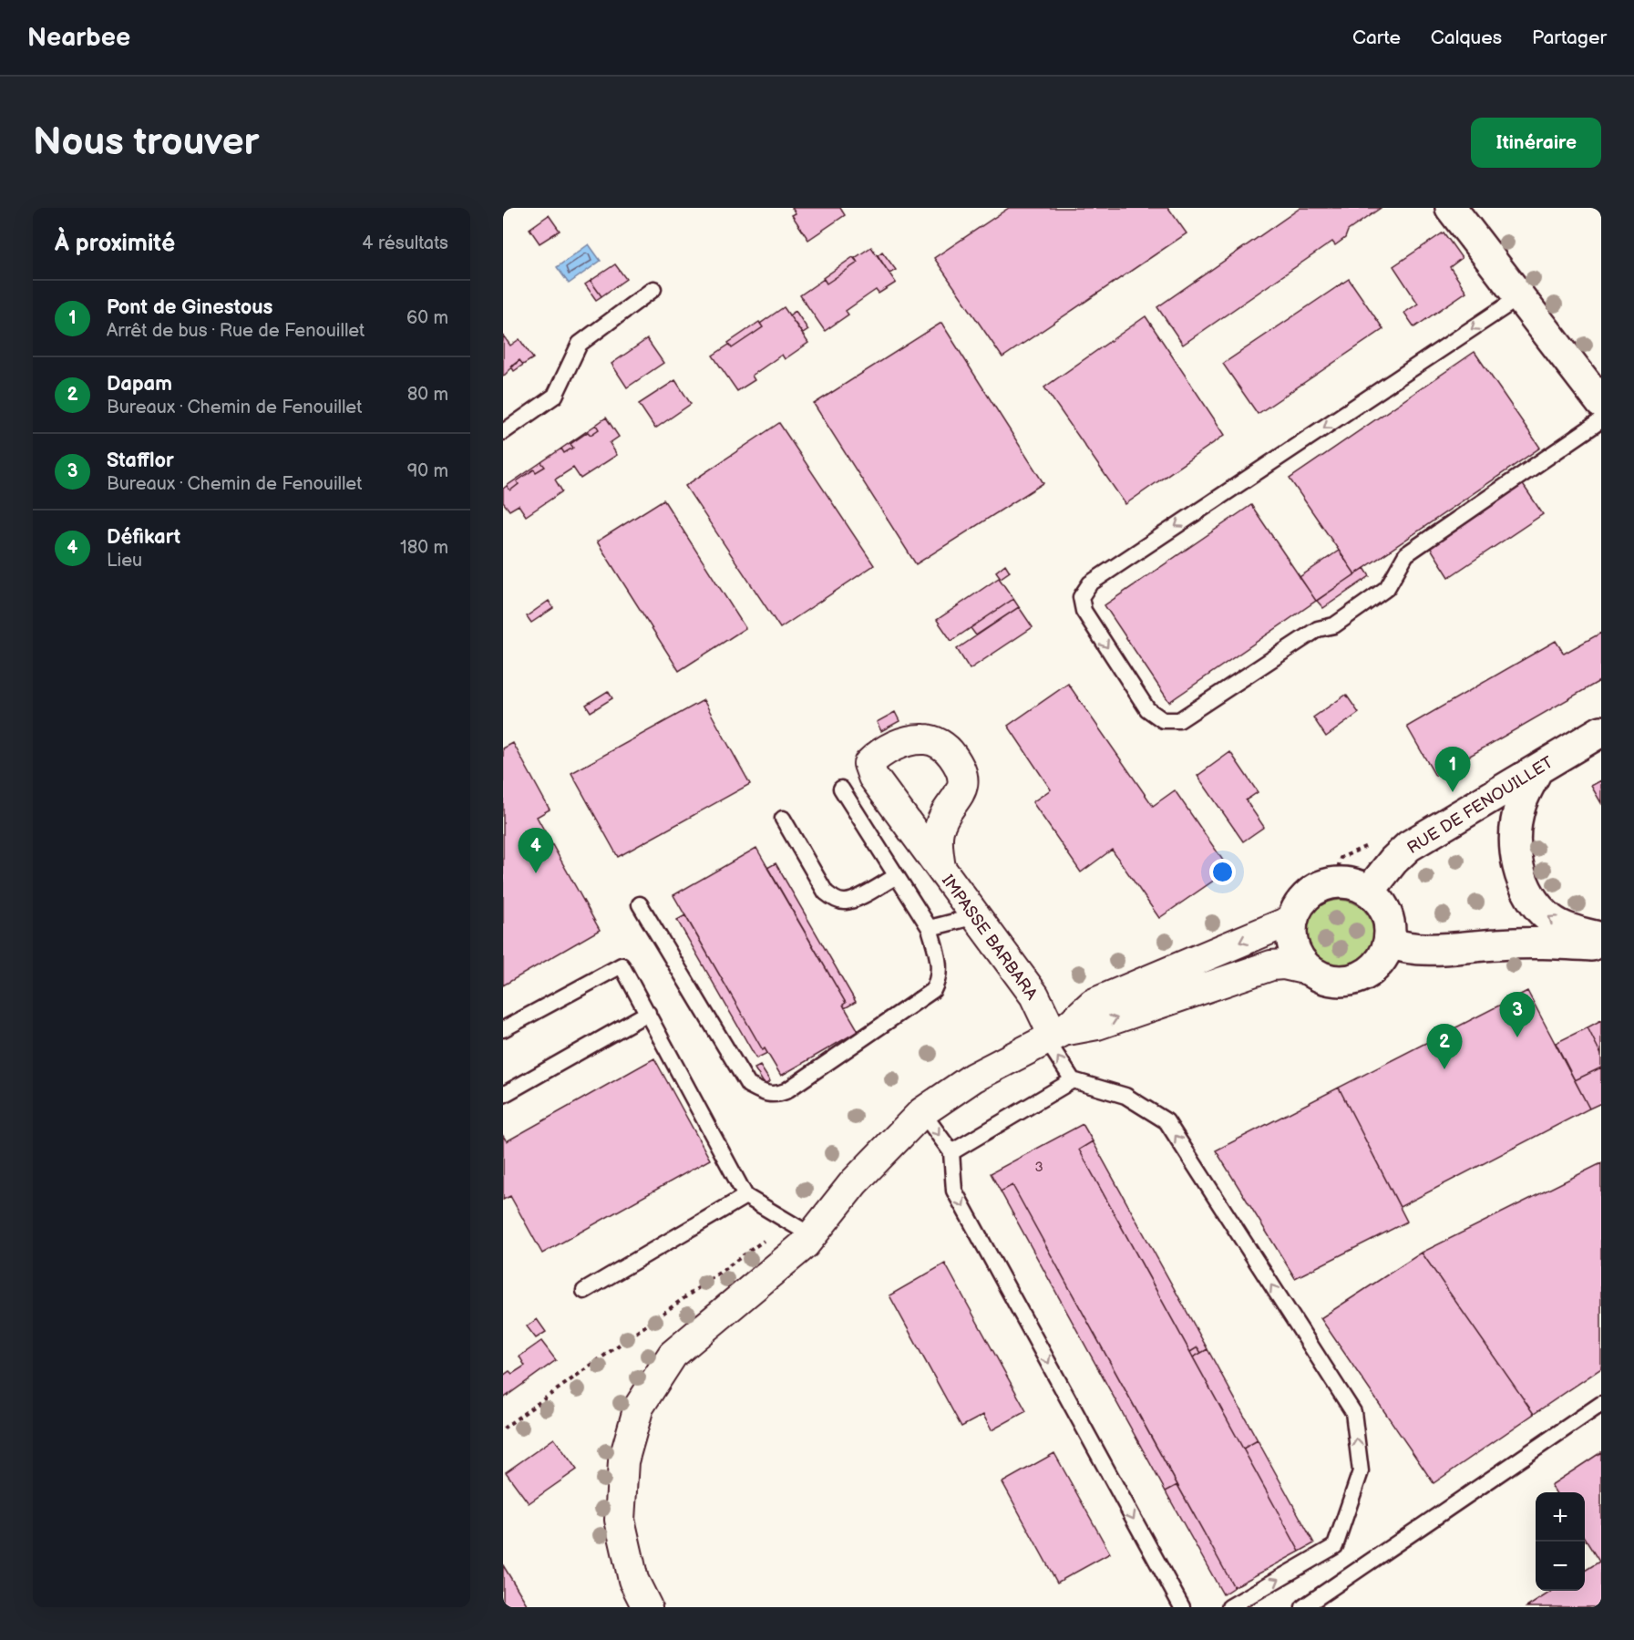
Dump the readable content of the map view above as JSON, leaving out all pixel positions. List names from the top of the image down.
{
  "streets": {
    "street": ["RUE DE FENOUILLET", "IMPASSE BARBARA"]
  },
  "house_numbers": ["3"],
  "page": {
    "header": "Nearbee",
    "nav": ["Carte", "Calques", "Partager"],
    "buttons": "Itinéraire",
    "title": "Nous trouver",
    "heading": ["À proximité", "4 résultats"],
    "list": [
      {
        "mark": "1",
        "name": "Pont de Ginestous",
        "note": "Arrêt de bus · Rue de Fenouillet",
        "value": "60 m"
      },
      {
        "mark": "2",
        "name": "Dapam",
        "note": "Bureaux · Chemin de Fenouillet",
        "value": "80 m"
      },
      {
        "mark": "3",
        "name": "Stafflor",
        "note": "Bureaux · Chemin de Fenouillet",
        "value": "90 m"
      },
      {
        "mark": "4",
        "name": "Défikart",
        "note": "Lieu",
        "value": "180 m"
      }
    ],
    "pins": [
      "1",
      "4",
      "3",
      "2"
    ],
    "map_buttons": ["+", "−"]
  }
}
